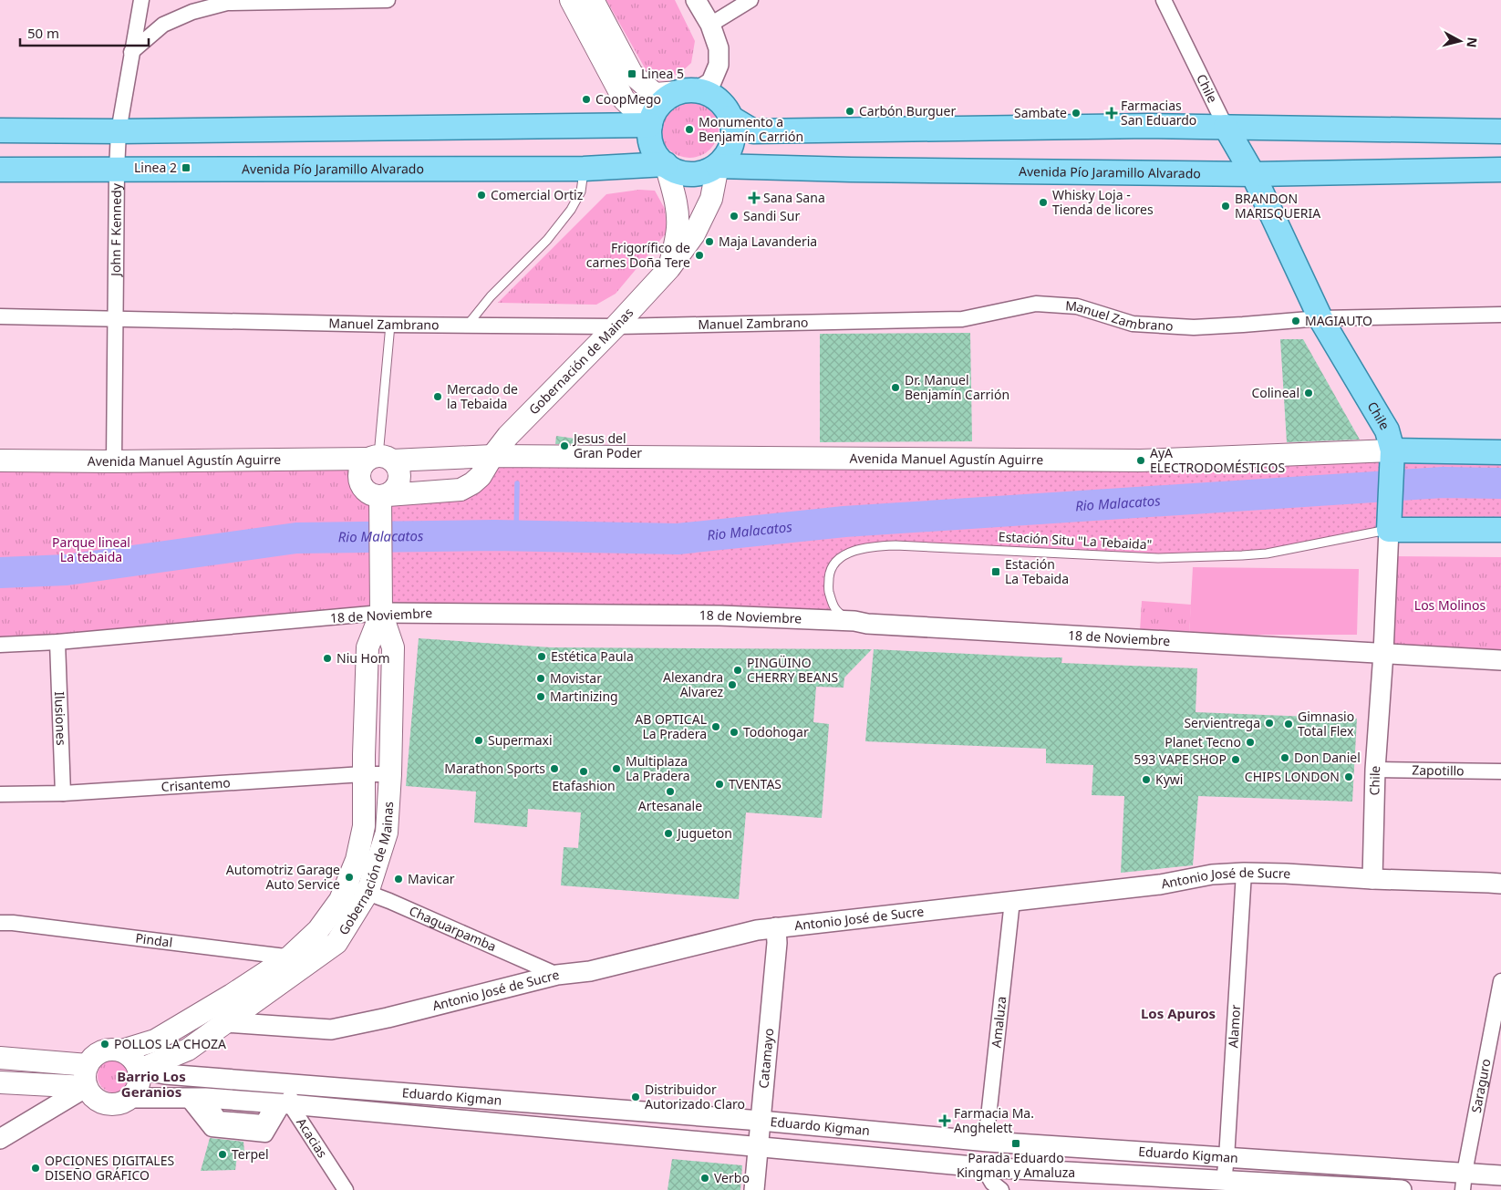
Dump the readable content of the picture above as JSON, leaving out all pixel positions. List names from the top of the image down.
{
  "streets": {
    "main road": [
      "Chile",
      "Avenida Pío Jaramillo Alvarado",
      "Gobernación de Mainas",
      "Avenida Manuel Agustín Aguirre"
    ],
    "street": [
      "John F Kennedy",
      "Manuel Zambrano",
      "18 de Noviembre",
      "Ilusiones",
      "Zapotillo",
      "Crisantemo",
      "Antonio José de Sucre",
      "Chaguarpamba",
      "Pindal",
      "Amaluza",
      "Alamor",
      "Catamayo",
      "Saraguro",
      "Eduardo Kigman",
      "Acacias"
    ],
    "lane": ["Estación Situ \"La Tebaida\""]
  },
  "crossings": [
    ["Chile", "Avenida Pío Jaramillo Alvarado"],
    ["Chile", "Manuel Zambrano"],
    ["Chile", "Avenida Manuel Agustín Aguirre"],
    ["Chile", "Estación Situ \"La Tebaida\""],
    ["Chile", "18 de Noviembre"],
    ["Chile", "Zapotillo"],
    ["Chile", "Antonio José de Sucre"],
    ["Avenida Pío Jaramillo Alvarado", "John F Kennedy"],
    ["Avenida Pío Jaramillo Alvarado", "Gobernación de Mainas"],
    ["John F Kennedy", "Manuel Zambrano"],
    ["John F Kennedy", "Avenida Manuel Agustín Aguirre"],
    ["Manuel Zambrano", "Gobernación de Mainas"],
    ["Gobernación de Mainas", "Avenida Manuel Agustín Aguirre"],
    ["Gobernación de Mainas", "18 de Noviembre"],
    ["Gobernación de Mainas", "Crisantemo"],
    ["Gobernación de Mainas", "Antonio José de Sucre"],
    ["Gobernación de Mainas", "Chaguarpamba"],
    ["Gobernación de Mainas", "Pindal"],
    ["Gobernación de Mainas", "Eduardo Kigman"],
    ["Estación Situ \"La Tebaida\"", "18 de Noviembre"],
    ["18 de Noviembre", "Ilusiones"],
    ["Ilusiones", "Crisantemo"],
    ["Antonio José de Sucre", "Chaguarpamba"],
    ["Antonio José de Sucre", "Amaluza"],
    ["Antonio José de Sucre", "Alamor"],
    ["Antonio José de Sucre", "Catamayo"],
    ["Amaluza", "Eduardo Kigman"],
    ["Alamor", "Eduardo Kigman"],
    ["Catamayo", "Eduardo Kigman"],
    ["Saraguro", "Eduardo Kigman"],
    ["Eduardo Kigman", "Acacias"]
  ],
  "districts": ["Los Apuros", "Barrio Los Geranios"],
  "water": ["Rio Malacatos"],
  "parks": ["Parque lineal La tebaida", "Los Molinos"],
  "places": {
    "transit": [
      "Linea 5",
      "Linea 2",
      "Estación La Tebaida",
      "Parada Eduardo Kingman y Amaluza"
    ],
    "other": [
      "CoopMego",
      "Carbón Burguer",
      "Sambate",
      "Monumento a Benjamín Carrión",
      "Comercial Ortiz",
      "Whisky Loja - Tienda de licores",
      "BRANDON MARISQUERIA",
      "Sandi Sur",
      "Maja Lavanderia",
      "Frigorífico de carnes Doña Tere",
      "MAGIAUTO",
      "Dr. Manuel Benjamín Carrión",
      "Colineal",
      "Mercado de la Tebaida",
      "Jesus del Gran Poder",
      "AyA ELECTRODOMÉSTICOS",
      "Estética Paula",
      "Niu Hom",
      "PINGÜINO CHERRY BEANS",
      "Movistar",
      "Alexandra Alvarez",
      "Martinizing",
      "Servientrega",
      "Gimnasio Total Flex",
      "AB OPTICAL La Pradera",
      "Todohogar",
      "Supermaxi",
      "Planet Tecno",
      "Don Daniel",
      "593 VAPE SHOP",
      "Marathon Sports",
      "Multiplaza La Pradera",
      "Etafashion",
      "CHIPS LONDON",
      "Kywi",
      "TVENTAS",
      "Artesanale",
      "Jugueton",
      "Automotriz Garage Auto Service",
      "Mavicar",
      "POLLOS LA CHOZA",
      "Distribuidor Autorizado Claro",
      "Terpel",
      "OPCIONES DIGITALES DISEÑO GRÁFICO",
      "Verbo"
    ],
    "health": ["Farmacias San Eduardo", "Sana Sana", "Farmacia Ma. Anghelett"]
  },
  "scale_bar": "50 m",
  "north": "right"
}
